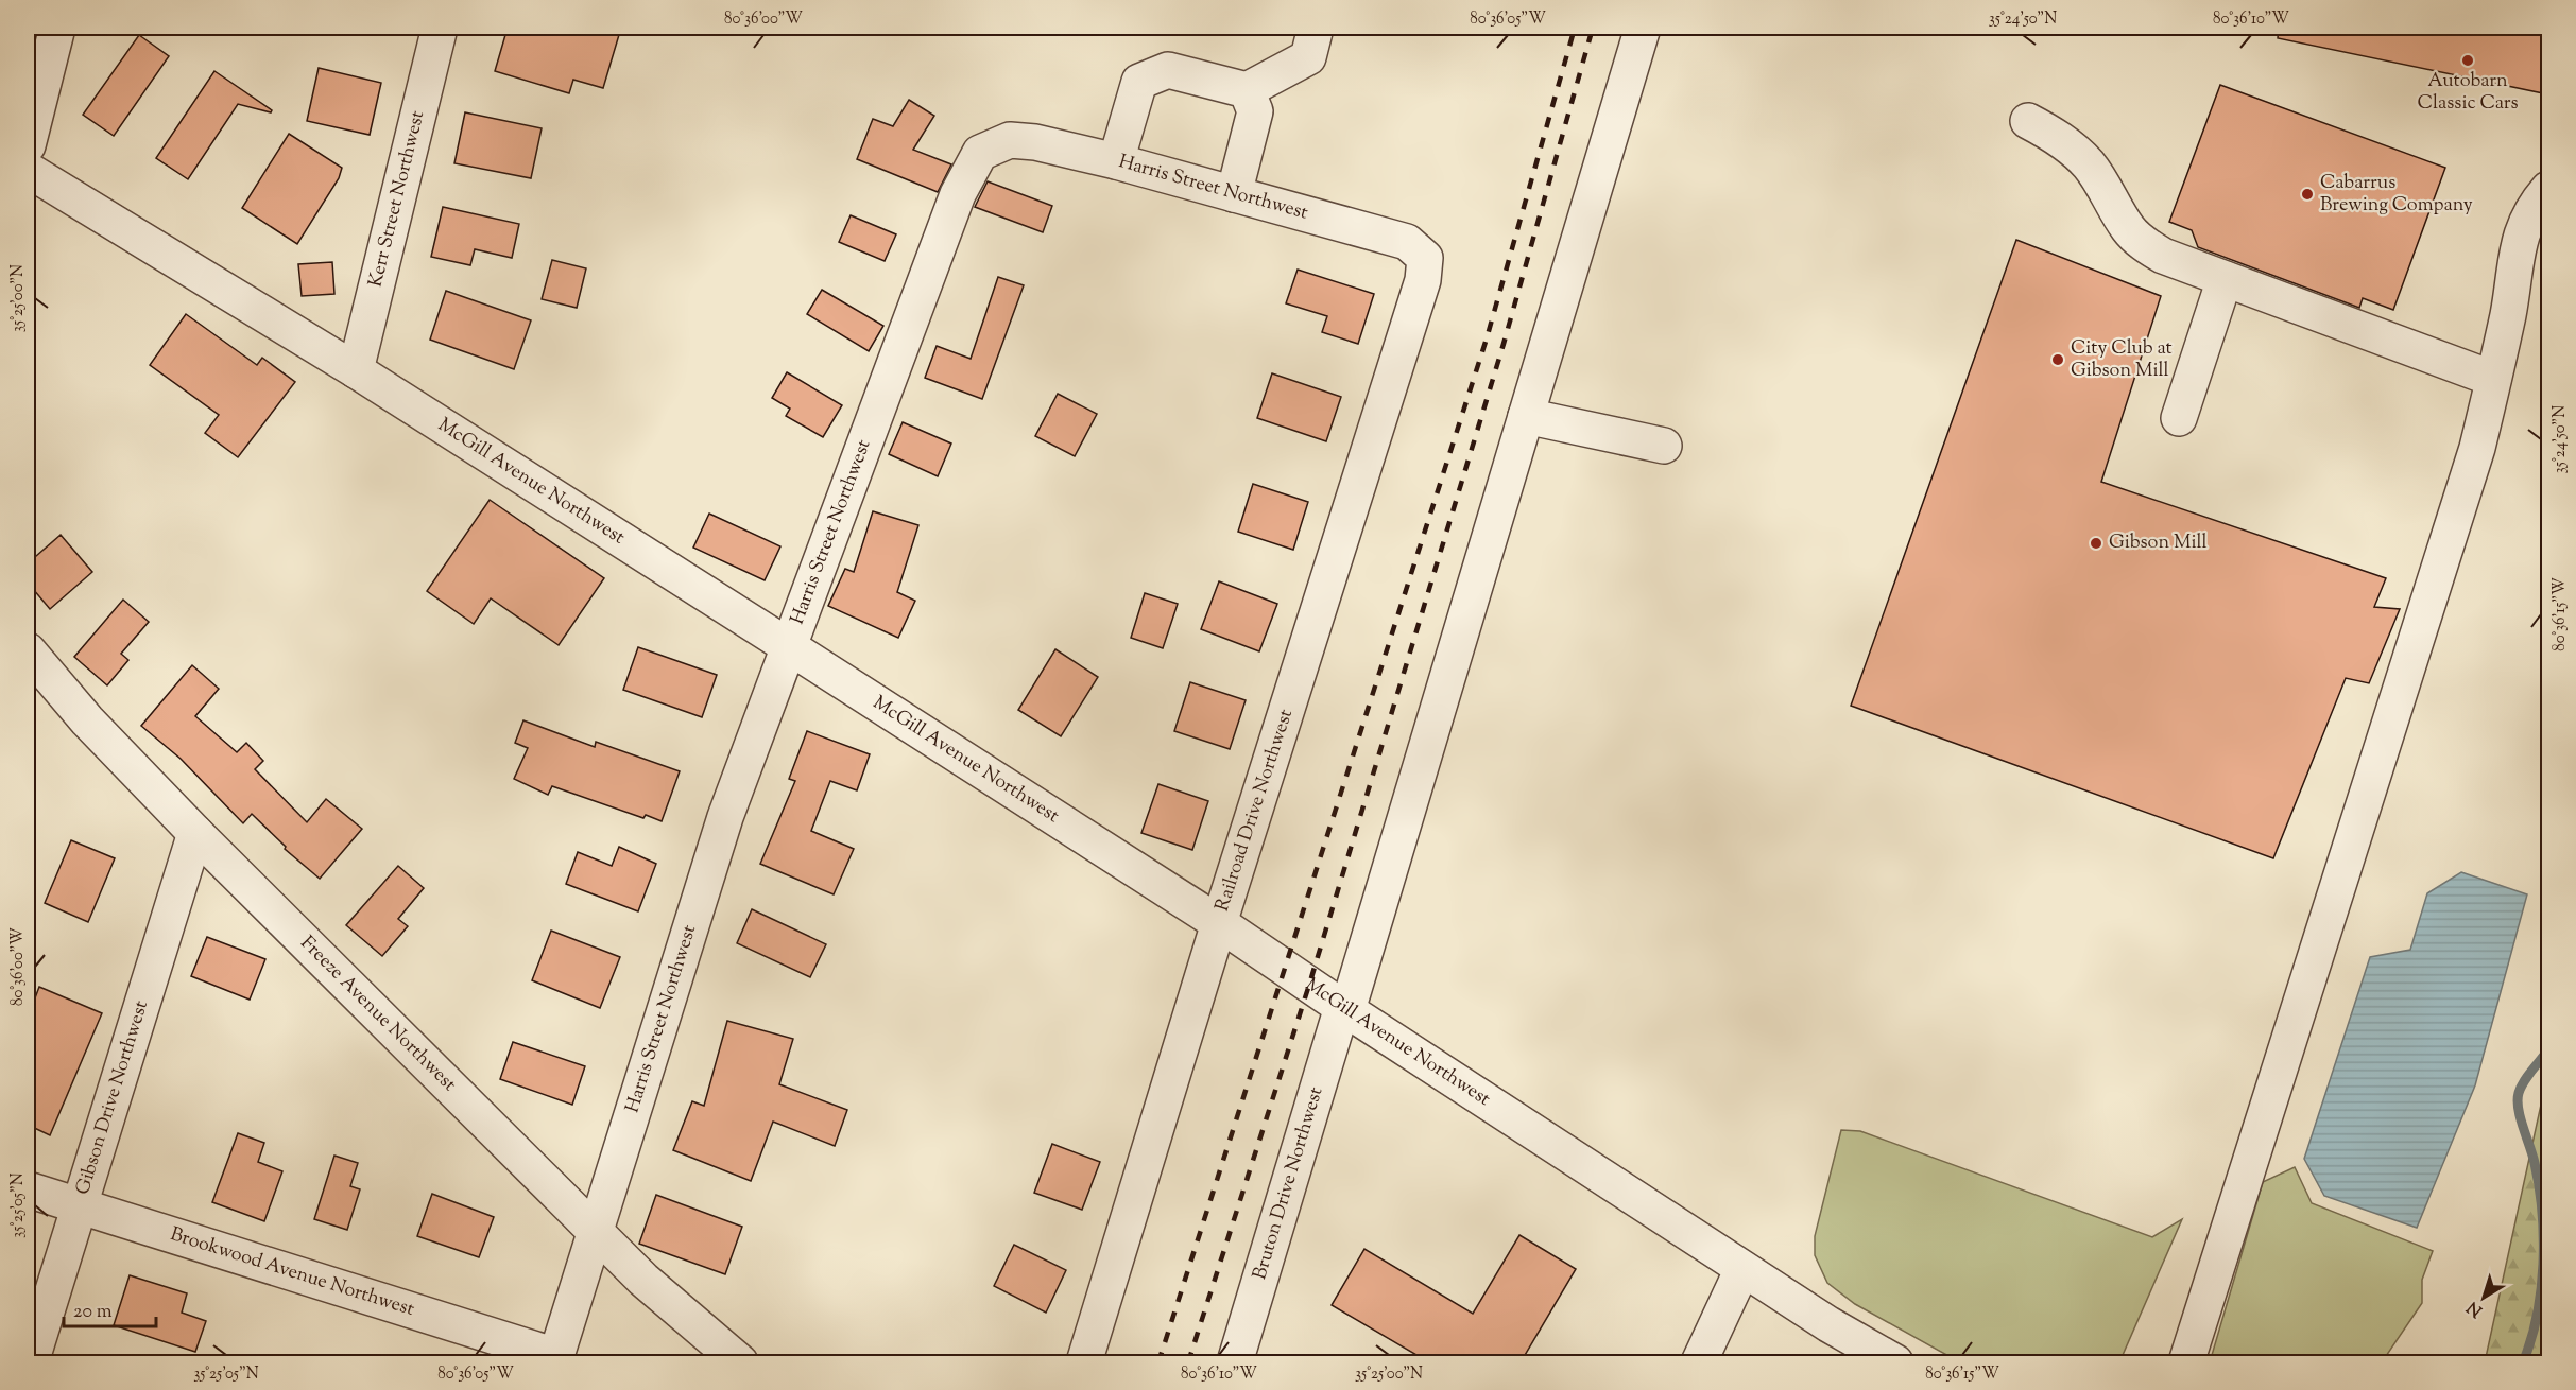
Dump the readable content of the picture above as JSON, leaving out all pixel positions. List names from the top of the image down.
{
  "streets": {
    "street": [
      "Harris Street Northwest",
      "Kerr Street Northwest",
      "McGill Avenue Northwest",
      "Railroad Drive Northwest",
      "Freeze Avenue Northwest",
      "Gibson Drive Northwest",
      "Bruton Drive Northwest",
      "Brookwood Avenue Northwest"
    ]
  },
  "crossings": [
    ["Harris Street Northwest", "McGill Avenue Northwest"],
    ["Harris Street Northwest", "Railroad Drive Northwest"],
    ["Harris Street Northwest", "Freeze Avenue Northwest"],
    ["Harris Street Northwest", "Brookwood Avenue Northwest"],
    ["Kerr Street Northwest", "McGill Avenue Northwest"],
    ["McGill Avenue Northwest", "Railroad Drive Northwest"],
    ["McGill Avenue Northwest", "Bruton Drive Northwest"],
    ["Freeze Avenue Northwest", "Gibson Drive Northwest"],
    ["Gibson Drive Northwest", "Brookwood Avenue Northwest"]
  ],
  "places": [
    "Autobarn Classic Cars",
    "Cabarrus Brewing Company",
    "City Club at Gibson Mill",
    "Gibson Mill"
  ],
  "scale_bar": "20 m",
  "north": "bottom left",
  "coordinates": [
    "80°36'00\"W",
    "80°36'05\"W",
    "35°24'50\"N",
    "80°36'10\"W",
    "35°25'00\"N",
    "80°36'15\"W",
    "35°25'05\"N"
  ]
}
